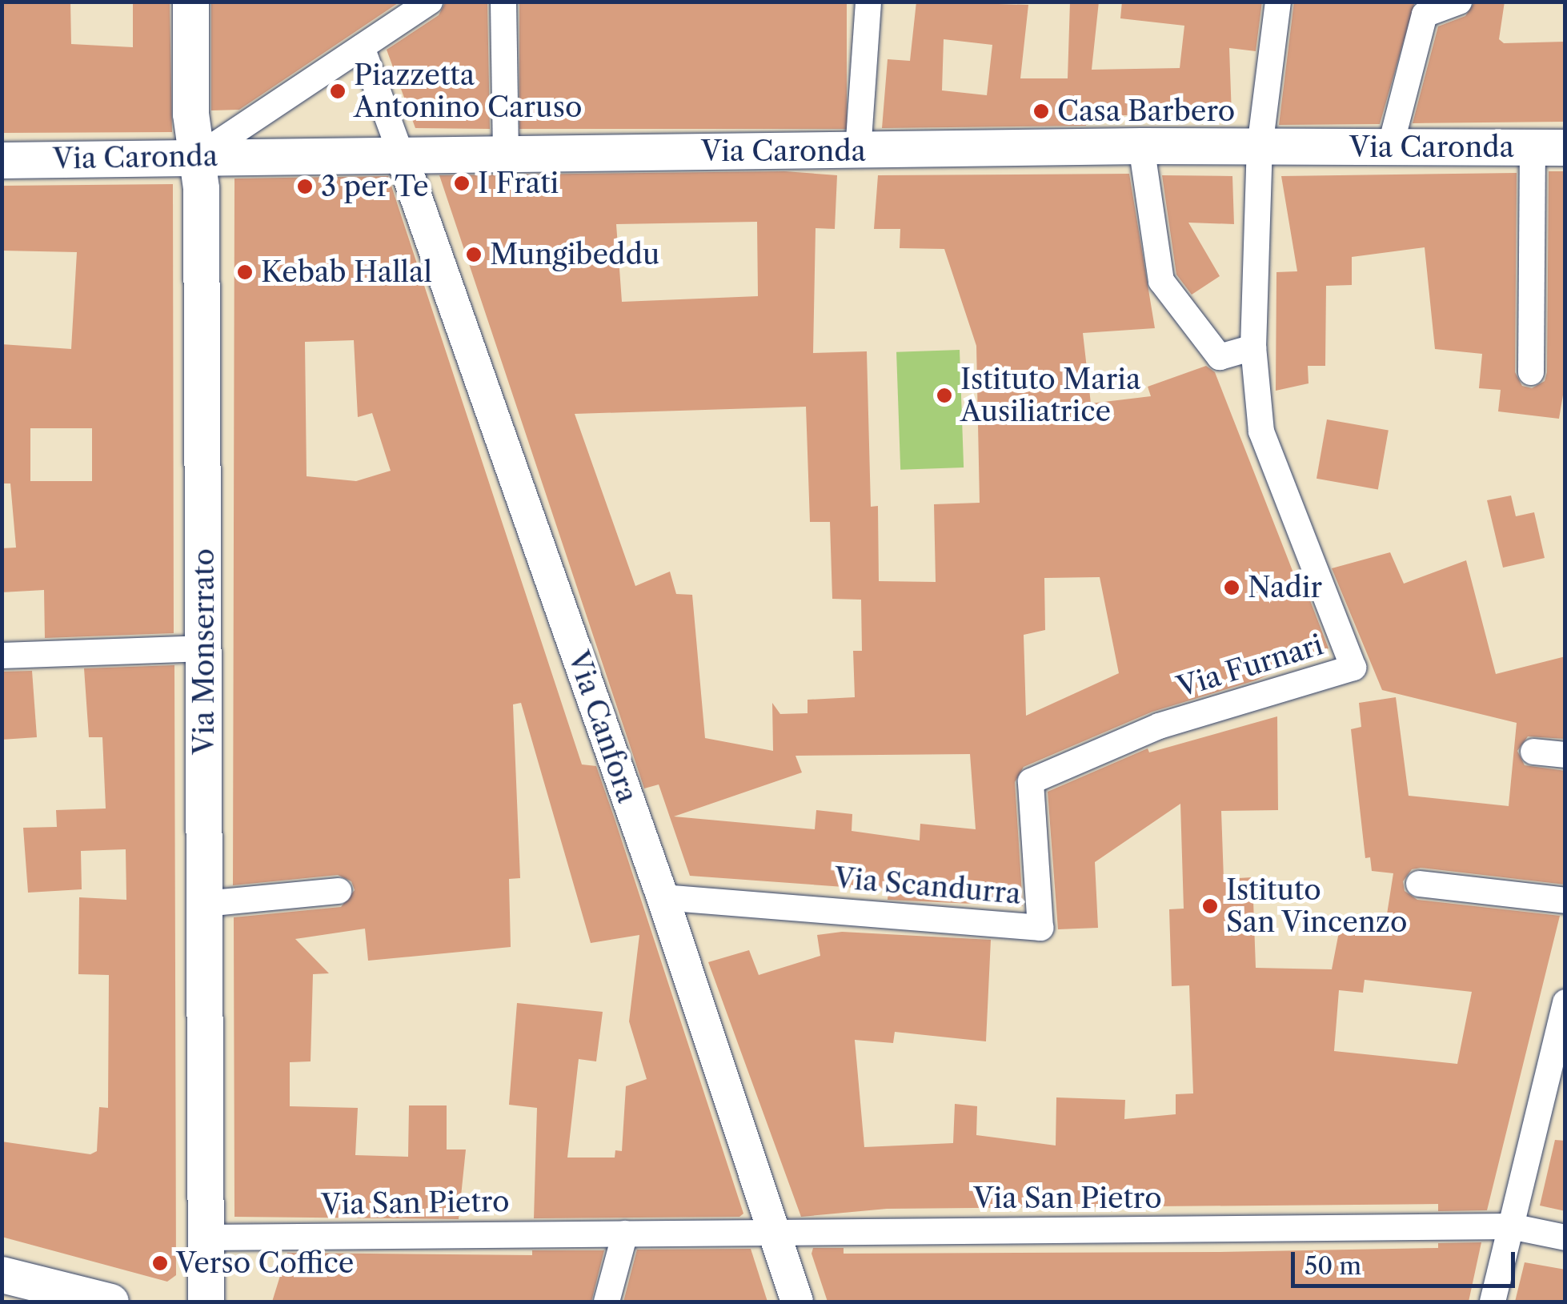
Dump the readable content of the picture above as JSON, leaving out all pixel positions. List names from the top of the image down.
{
  "streets": {
    "main road": ["Via Caronda", "Via Monserrato"],
    "street": [
      "Via Furnari",
      "Via Canfora",
      "Via Scandurra",
      "Via San Pietro"
    ]
  },
  "crossings": [
    ["Via Caronda", "Via Monserrato"],
    ["Via Caronda", "Via Furnari"],
    ["Via Caronda", "Via Canfora"],
    ["Via Monserrato", "Via San Pietro"],
    ["Via Furnari", "Via Scandurra"],
    ["Via Canfora", "Via Scandurra"],
    ["Via Canfora", "Via San Pietro"]
  ],
  "places": [
    "Piazzetta Antonino Caruso",
    "Casa Barbero",
    "I Frati",
    "3 per Te",
    "Mungibeddu",
    "Kebab Hallal",
    "Istituto Maria Ausiliatrice",
    "Nadir",
    "Istituto San Vincenzo",
    "Verso Coffice"
  ],
  "scale_bar": "50 m"
}
